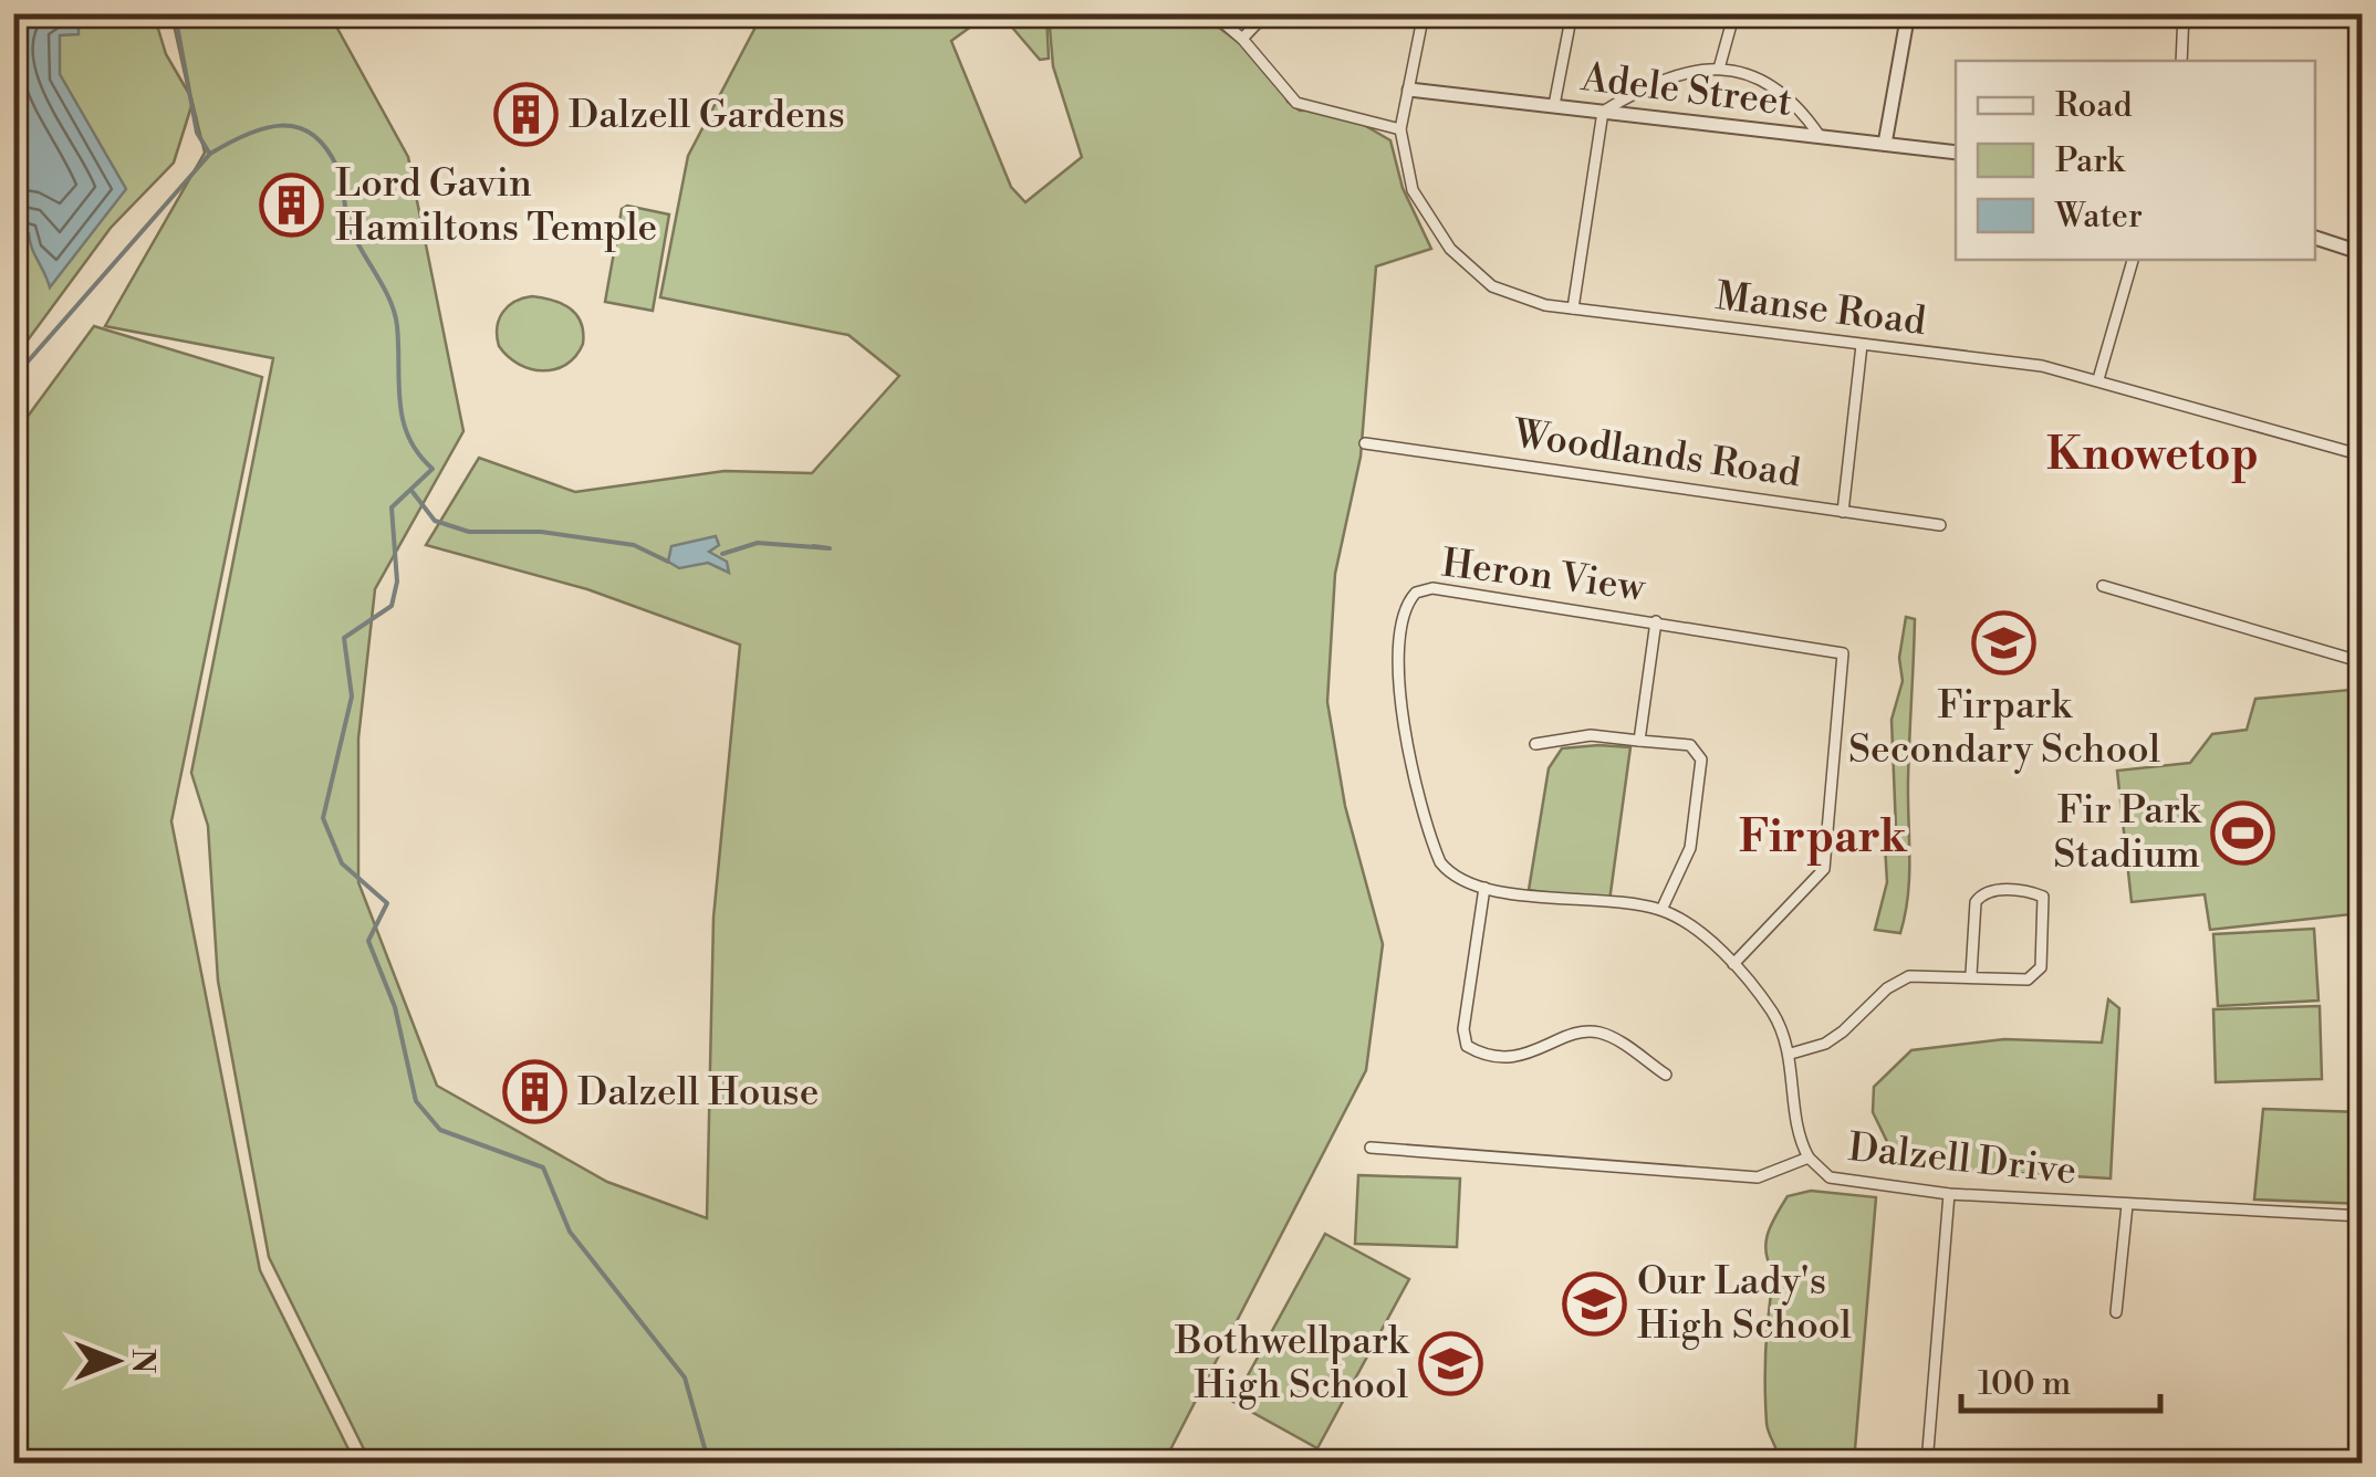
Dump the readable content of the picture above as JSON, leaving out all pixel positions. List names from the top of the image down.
{
  "streets": {
    "street": [
      "Adele Street",
      "Manse Road",
      "Woodlands Road",
      "Heron View",
      "Dalzell Drive"
    ]
  },
  "crossings": [
    ["Adele Street", "Manse Road"],
    ["Heron View", "Dalzell Drive"]
  ],
  "districts": ["Knowetop", "Firpark"],
  "places": {
    "building": ["Dalzell Gardens", "Lord Gavin Hamiltons Temple", "Dalzell House"],
    "school or university": ["Firpark Secondary School", "Our Lady's High School", "Bothwellpark High School"],
    "sports": ["Fir Park Stadium"]
  },
  "legend": ["Road", "Park", "Water"],
  "scale_bar": "100 m",
  "north": "right"
}
